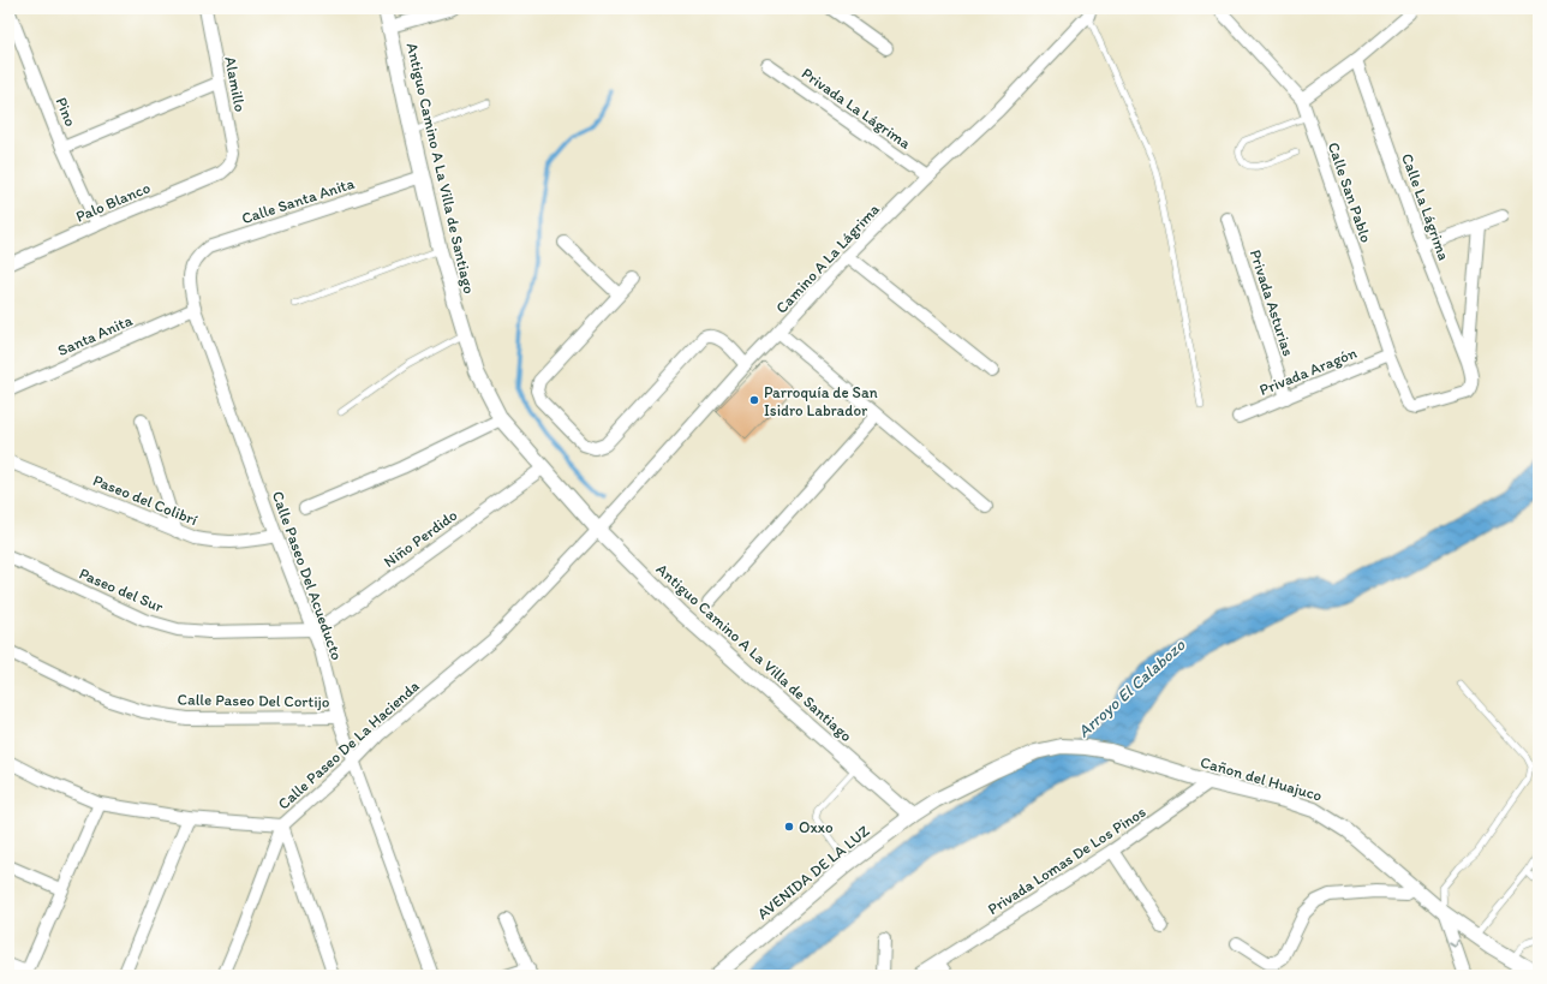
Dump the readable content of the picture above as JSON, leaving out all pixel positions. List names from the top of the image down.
{
  "streets": {
    "street": [
      "Alamillo",
      "Privada La Lágrima",
      "Pino",
      "Antiguo Camino A La Villa de Santiago",
      "Calle San Pablo",
      "Calle Santa Anita",
      "Palo Blanco",
      "Calle La Lágrima",
      "Camino A La Lágrima",
      "Privada Asturias",
      "Santa Anita",
      "Privada Aragón",
      "Paseo del Colibrí",
      "Niño Perdido",
      "Calle Paseo Del Acueducto",
      "Paseo del Sur",
      "Calle Paseo Del Cortijo",
      "Calle Paseo De La Hacienda",
      "Cañon del Huajuco",
      "Privada Lomas De Los Pinos",
      "AVENIDA DE LA LUZ"
    ]
  },
  "crossings": [
    ["Alamillo", "Palo Blanco"],
    ["Privada La Lágrima", "Camino A La Lágrima"],
    ["Pino", "Palo Blanco"],
    ["Antiguo Camino A La Villa de Santiago", "Calle Santa Anita"],
    ["Antiguo Camino A La Villa de Santiago", "Camino A La Lágrima"],
    ["Antiguo Camino A La Villa de Santiago", "Niño Perdido"],
    ["Antiguo Camino A La Villa de Santiago", "Calle Paseo De La Hacienda"],
    ["Antiguo Camino A La Villa de Santiago", "AVENIDA DE LA LUZ"],
    ["Calle San Pablo", "Calle La Lágrima"],
    ["Calle San Pablo", "Privada Aragón"],
    ["Calle Santa Anita", "Calle Paseo Del Acueducto"],
    ["Camino A La Lágrima", "Calle Paseo De La Hacienda"],
    ["Privada Asturias", "Privada Aragón"],
    ["Santa Anita", "Calle Paseo Del Acueducto"],
    ["Paseo del Colibrí", "Calle Paseo Del Acueducto"],
    ["Niño Perdido", "Calle Paseo Del Acueducto"],
    ["Niño Perdido", "Paseo del Sur"],
    ["Calle Paseo Del Acueducto", "Paseo del Sur"],
    ["Calle Paseo Del Acueducto", "Calle Paseo Del Cortijo"],
    ["Calle Paseo Del Acueducto", "Calle Paseo De La Hacienda"],
    ["Cañon del Huajuco", "Privada Lomas De Los Pinos"],
    ["Cañon del Huajuco", "AVENIDA DE LA LUZ"]
  ],
  "water": ["Arroyo El Calabozo"],
  "places": ["Parroquía de San Isidro Labrador", "Oxxo"]
}
